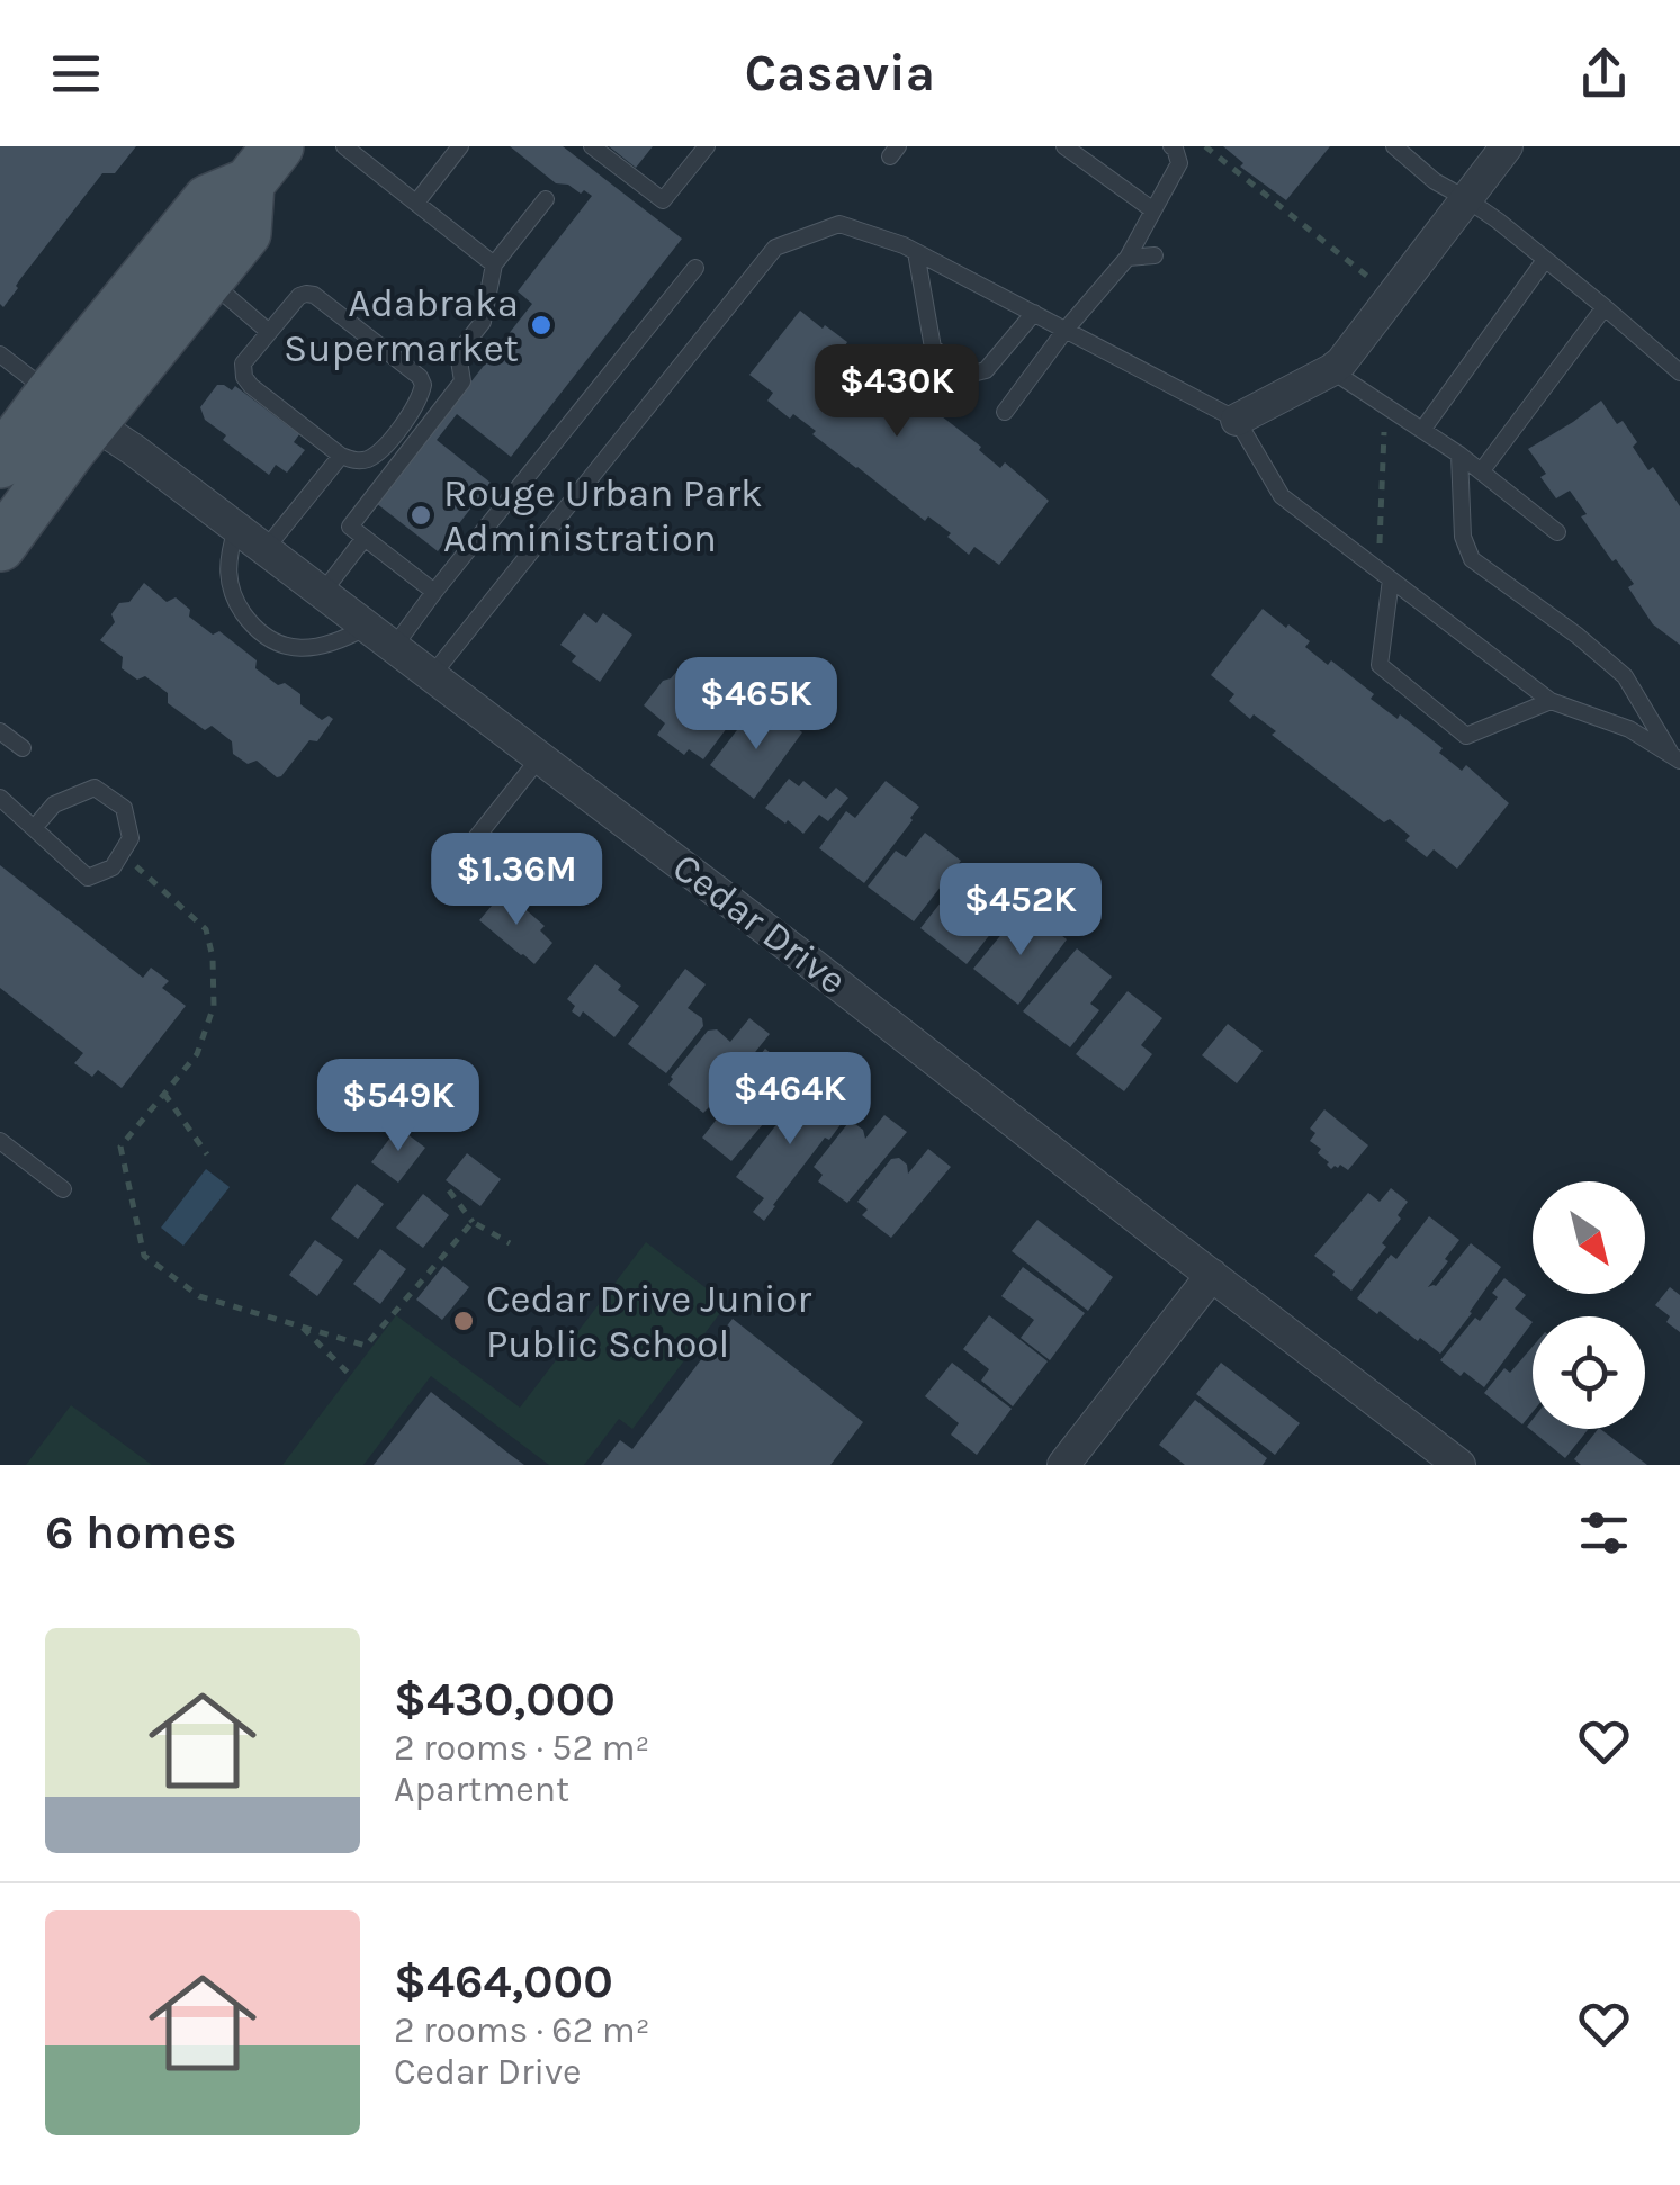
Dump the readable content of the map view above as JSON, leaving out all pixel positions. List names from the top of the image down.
{
  "streets": {
    "street": ["Cedar Drive"]
  },
  "places": ["Adabraka Supermarket", "Rouge Urban Park Administration", "Cedar Drive Junior Public School"],
  "north": "bottom right",
  "page": {
    "header": "Casavia",
    "price": [
      "$430K",
      "$465K",
      "$1.36M",
      "$452K",
      "$464K",
      "$549K"
    ],
    "heading": "6 homes",
    "list": [
      {
        "name": "$430,000",
        "note": "2 rooms · 52 m² · Apartment"
      },
      {
        "name": "$464,000",
        "note": "2 rooms · 62 m² · Cedar Drive"
      }
    ]
  }
}
